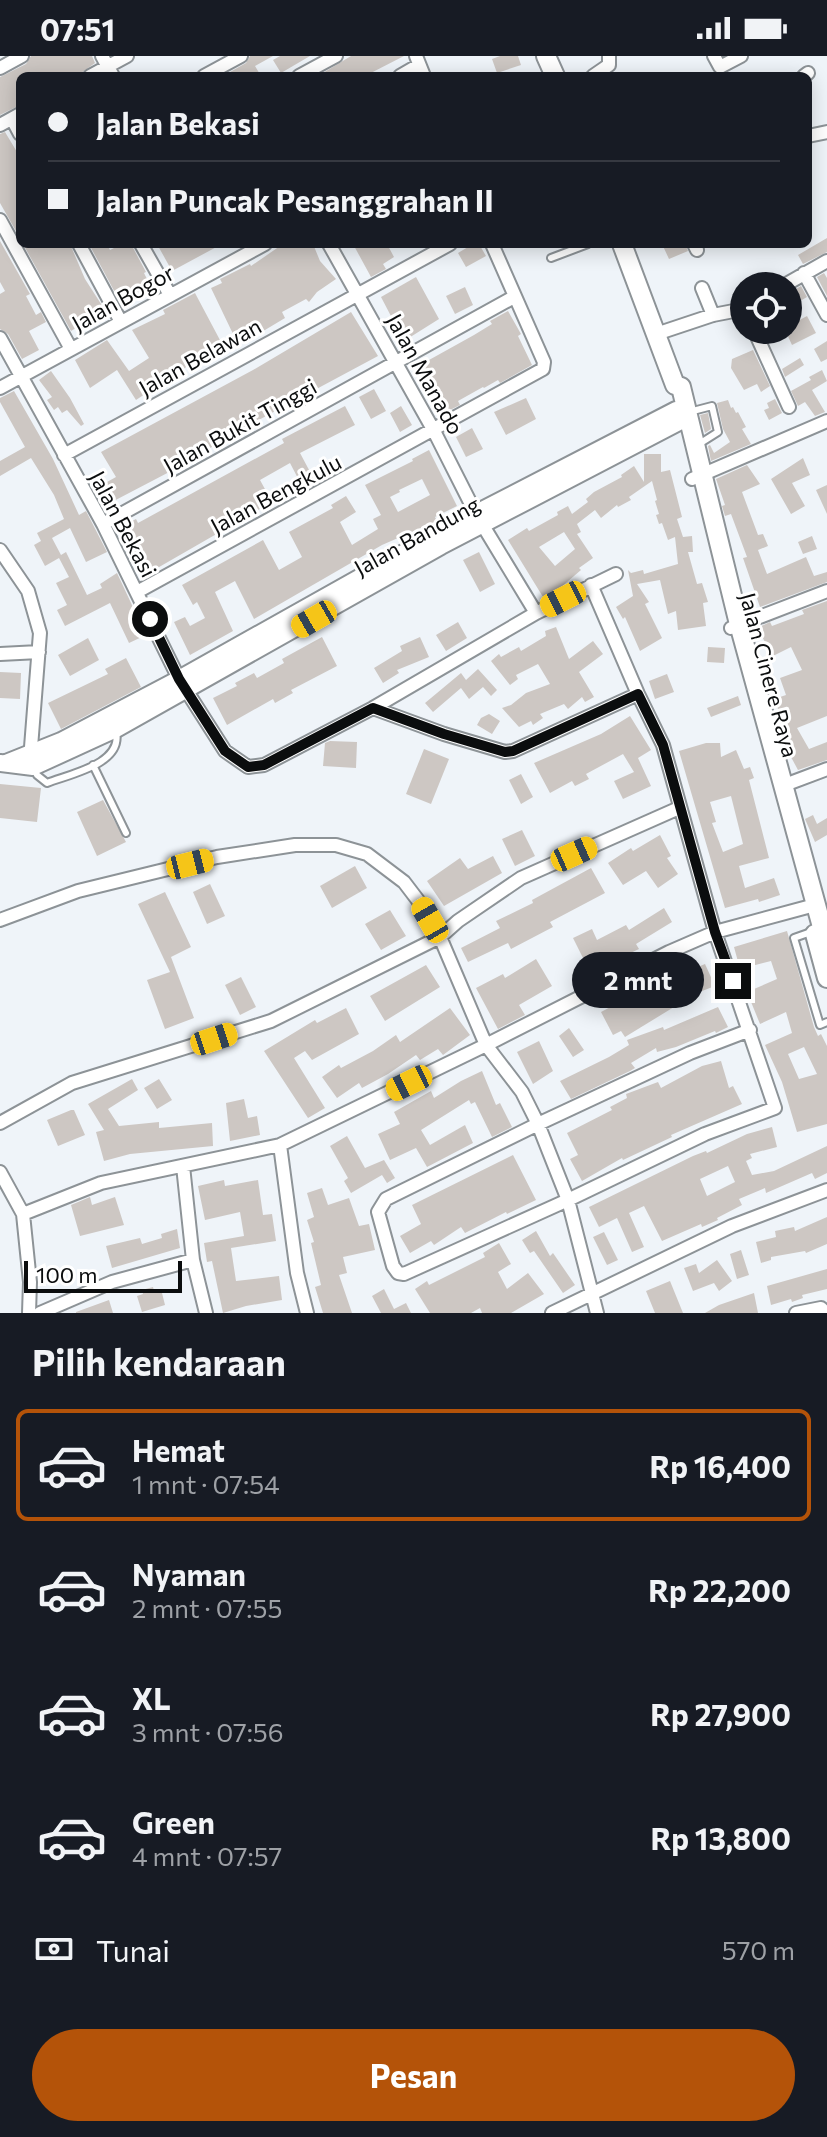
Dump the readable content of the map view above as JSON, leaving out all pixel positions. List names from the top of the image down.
{
  "streets": {
    "main road": ["Jalan Cinere Raya"],
    "street": [
      "Jalan Bogor",
      "Jalan Belawan",
      "Jalan Manado",
      "Jalan Bukit Tinggi",
      "Jalan Bengkulu",
      "Jalan Bekasi",
      "Jalan Bandung"
    ]
  },
  "crossings": [
    ["Jalan Bogor", "Jalan Bekasi"],
    ["Jalan Belawan", "Jalan Manado"],
    ["Jalan Belawan", "Jalan Bekasi"],
    ["Jalan Manado", "Jalan Bukit Tinggi"],
    ["Jalan Manado", "Jalan Bengkulu"],
    ["Jalan Manado", "Jalan Bandung"],
    ["Jalan Bukit Tinggi", "Jalan Bengkulu"],
    ["Jalan Bukit Tinggi", "Jalan Bekasi"],
    ["Jalan Bengkulu", "Jalan Bekasi"],
    ["Jalan Bekasi", "Jalan Bandung"],
    ["Jalan Bandung", "Jalan Cinere Raya"]
  ],
  "scale_bar": "100 m",
  "page": {
    "status": "07:51",
    "banner": ["Jalan Bekasi", "Jalan Puncak Pesanggrahan II"],
    "bubble": "2 mnt",
    "scale": "100 m",
    "heading": "Pilih kendaraan",
    "list": [
      {
        "name": "Hemat",
        "note": "1 mnt · 07:54",
        "value": "Rp 16,400"
      },
      {
        "name": "Nyaman",
        "note": "2 mnt · 07:55",
        "value": "Rp 22,200"
      },
      {
        "name": "XL",
        "note": "3 mnt · 07:56",
        "value": "Rp 27,900"
      },
      {
        "name": "Green",
        "note": "4 mnt · 07:57",
        "value": "Rp 13,800"
      }
    ],
    "pay": ["Tunai", "570 m"],
    "buttons": "Pesan"
  }
}
